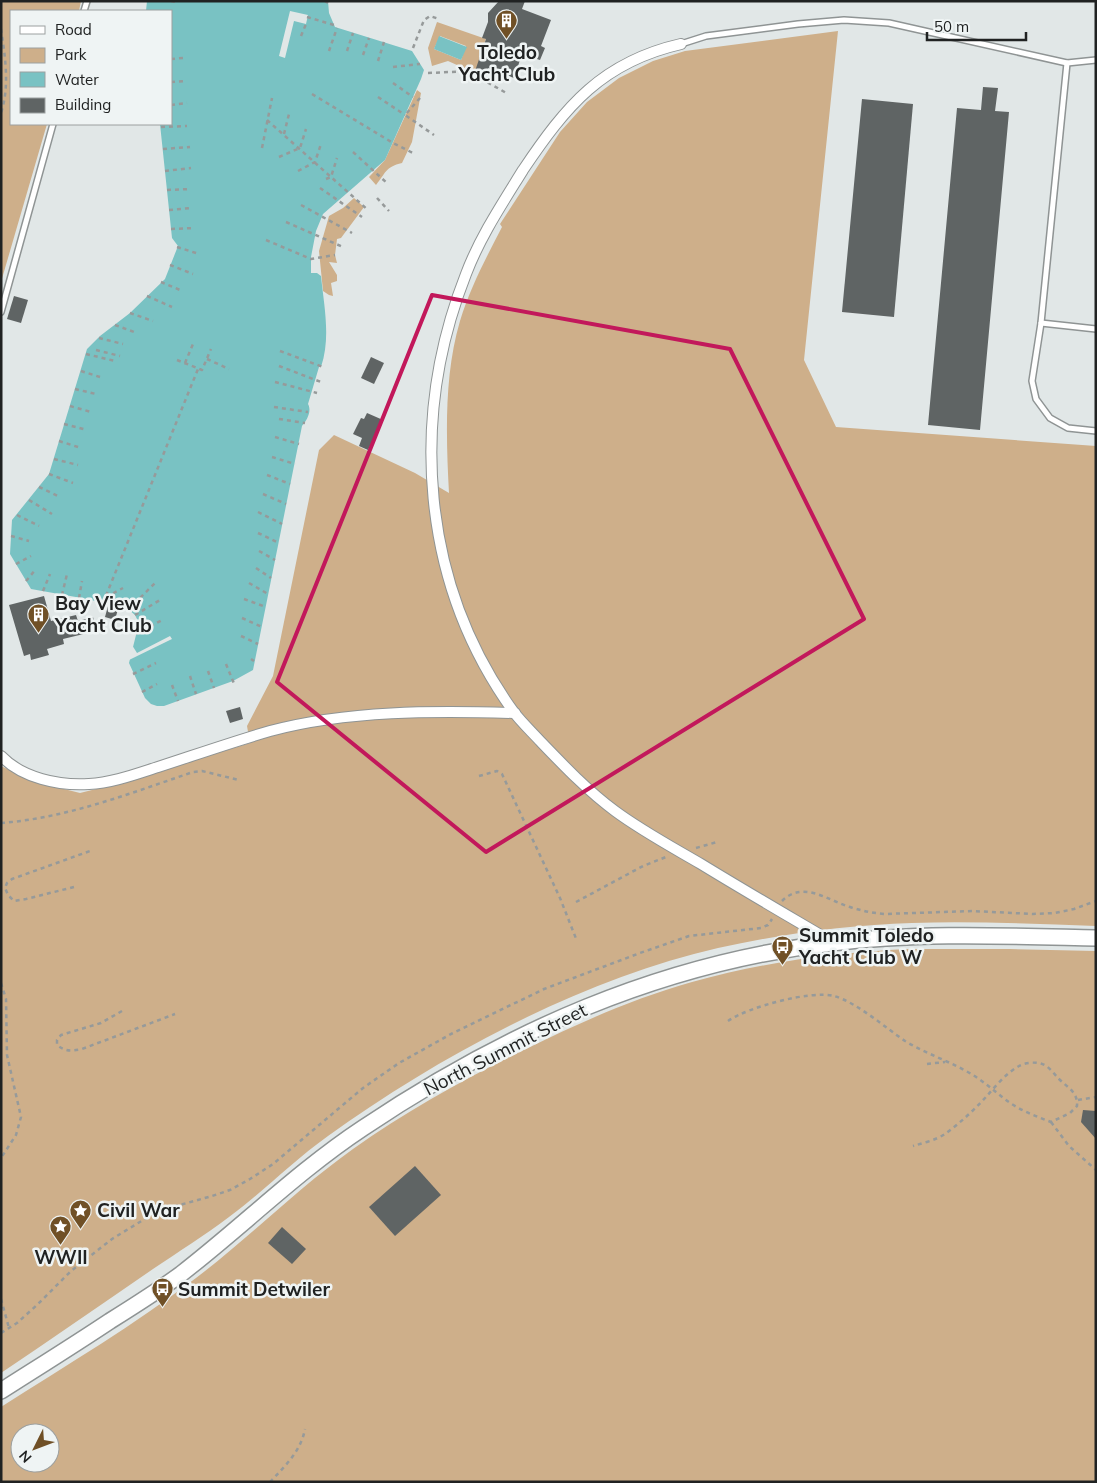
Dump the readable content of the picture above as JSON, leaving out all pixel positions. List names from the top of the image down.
{
  "streets": {
    "main road": ["North Summit Street"]
  },
  "places": {
    "building": ["Toledo Yacht Club", "Bay View Yacht Club"],
    "bus stop": ["Summit Toledo Yacht Club W", "Summit Detwiler"],
    "place": ["Civil War", "WWII"]
  },
  "legend": [
    "Road",
    "Park",
    "Water",
    "Building"
  ],
  "scale_bar": "50 m",
  "north": "bottom left"
}
